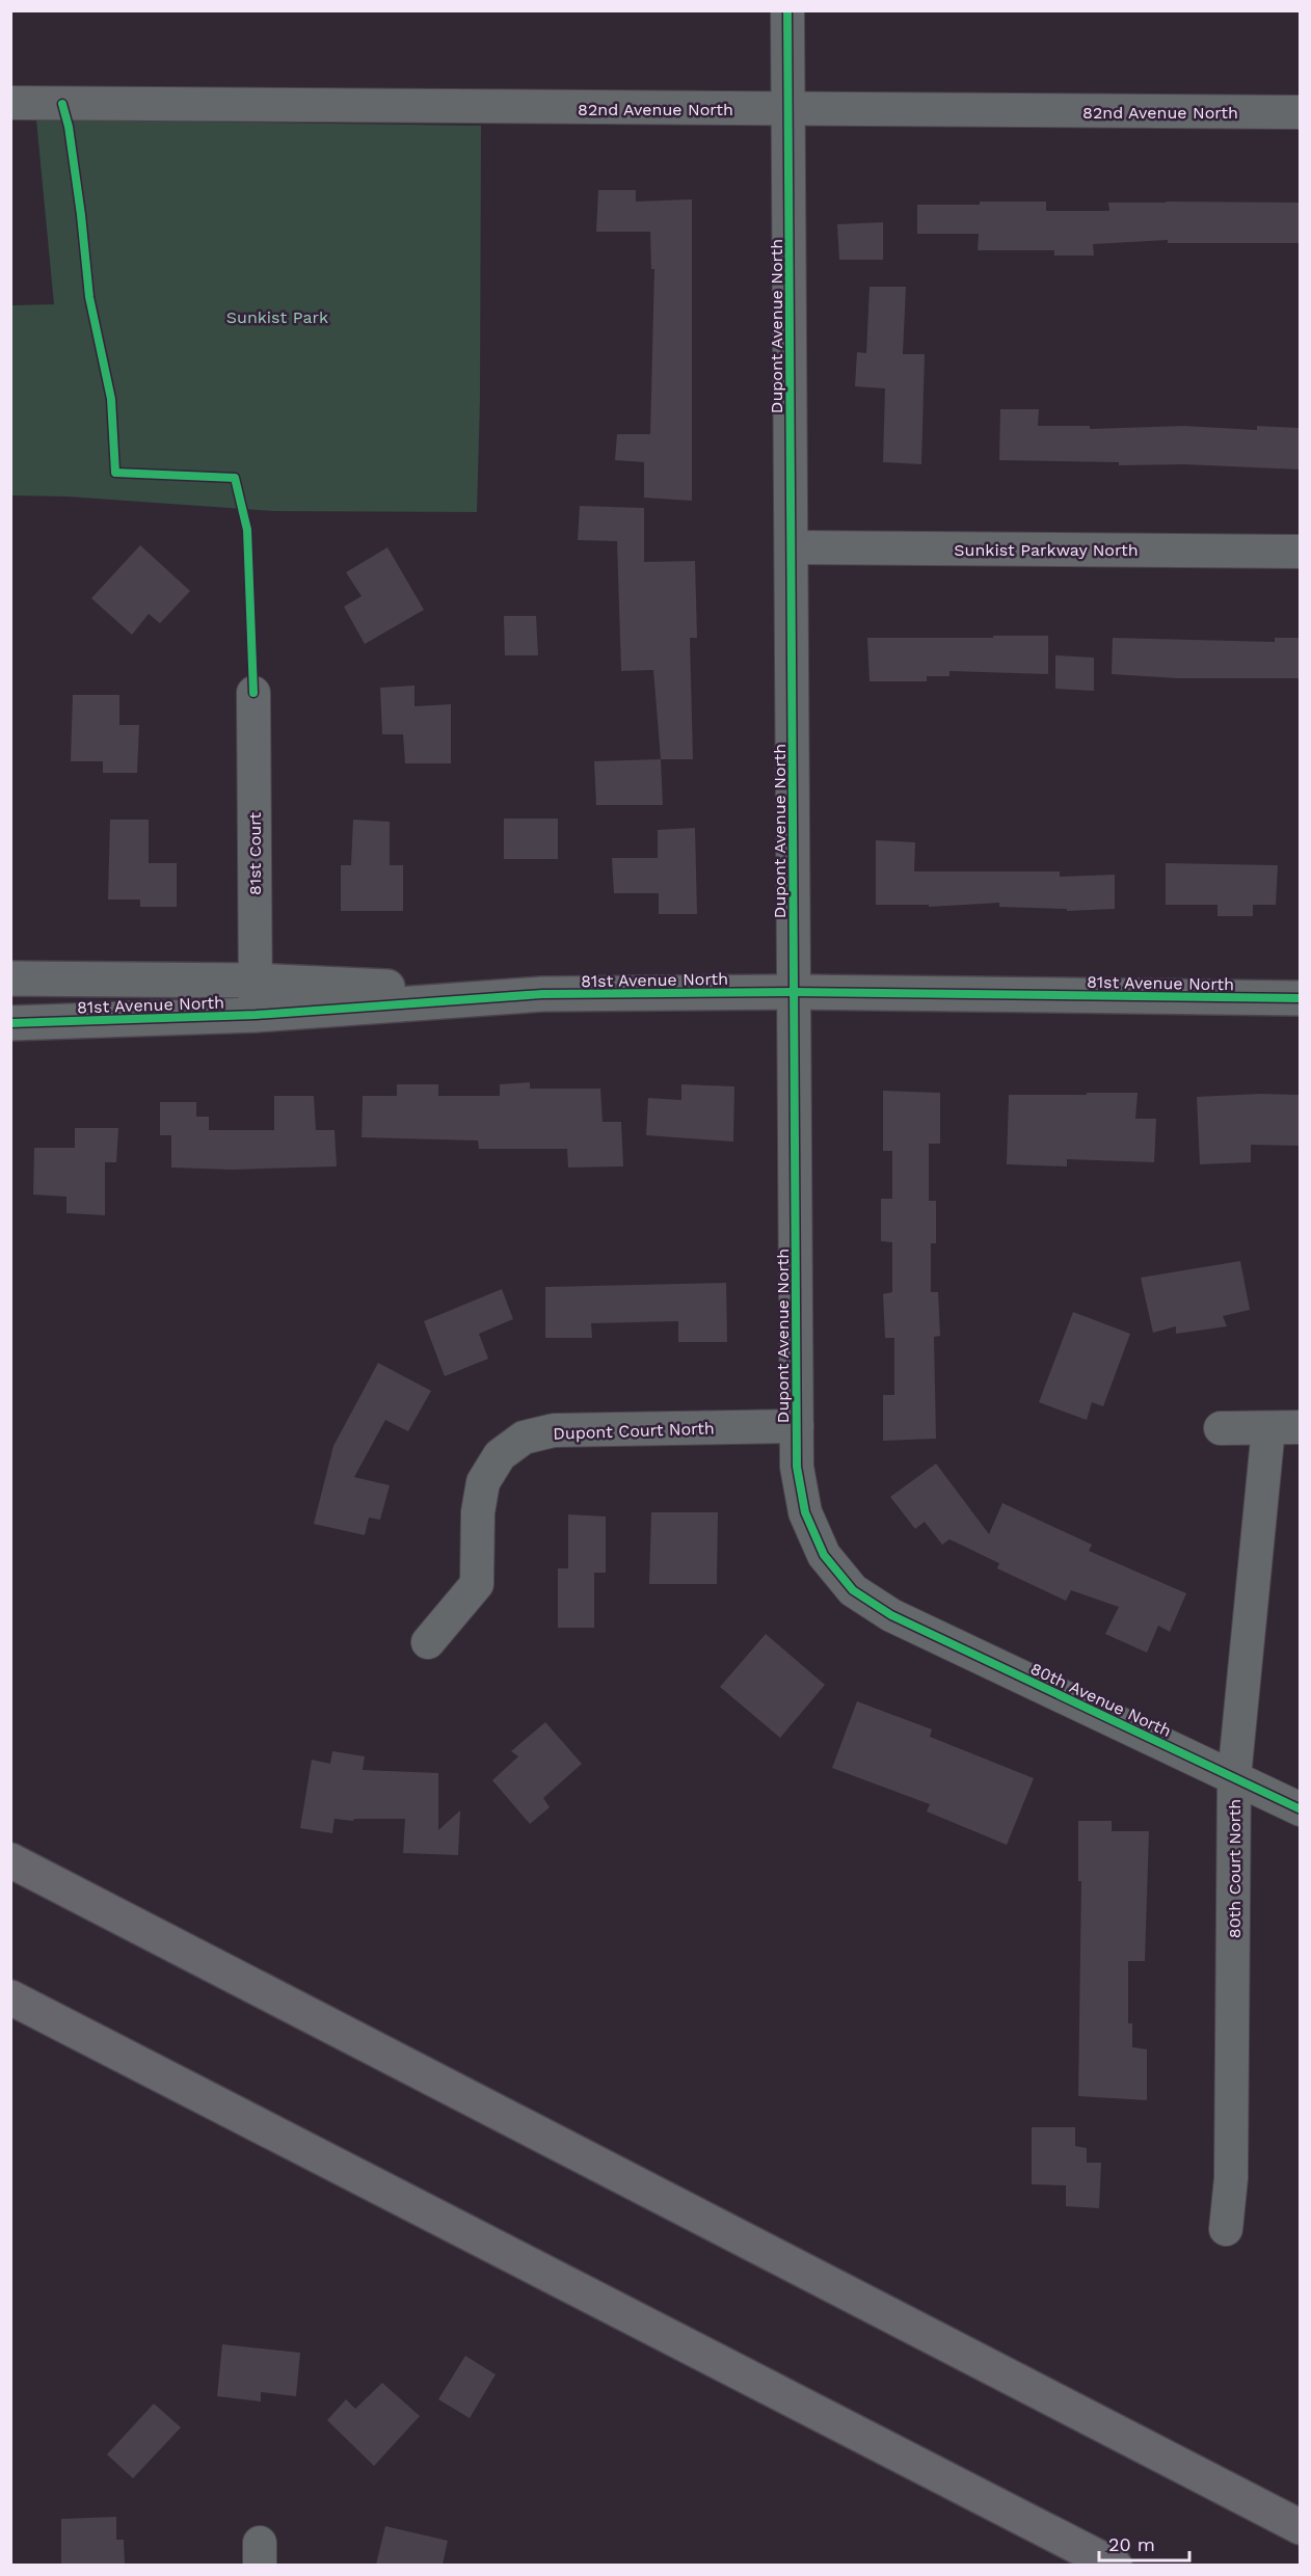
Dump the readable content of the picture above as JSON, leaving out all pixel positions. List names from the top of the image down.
{
  "streets": {
    "street": [
      "82nd Avenue North",
      "Dupont Avenue North",
      "Sunkist Parkway North",
      "81st Court",
      "81st Avenue North",
      "Dupont Court North",
      "80th Avenue North",
      "80th Court North"
    ]
  },
  "crossings": [
    ["82nd Avenue North", "Dupont Avenue North"],
    ["Dupont Avenue North", "Sunkist Parkway North"],
    ["Dupont Avenue North", "81st Avenue North"],
    ["Dupont Avenue North", "Dupont Court North"],
    ["Dupont Avenue North", "80th Avenue North"],
    ["81st Court", "81st Avenue North"],
    ["80th Avenue North", "80th Court North"]
  ],
  "parks": ["Sunkist Park"],
  "scale_bar": "20 m"
}
